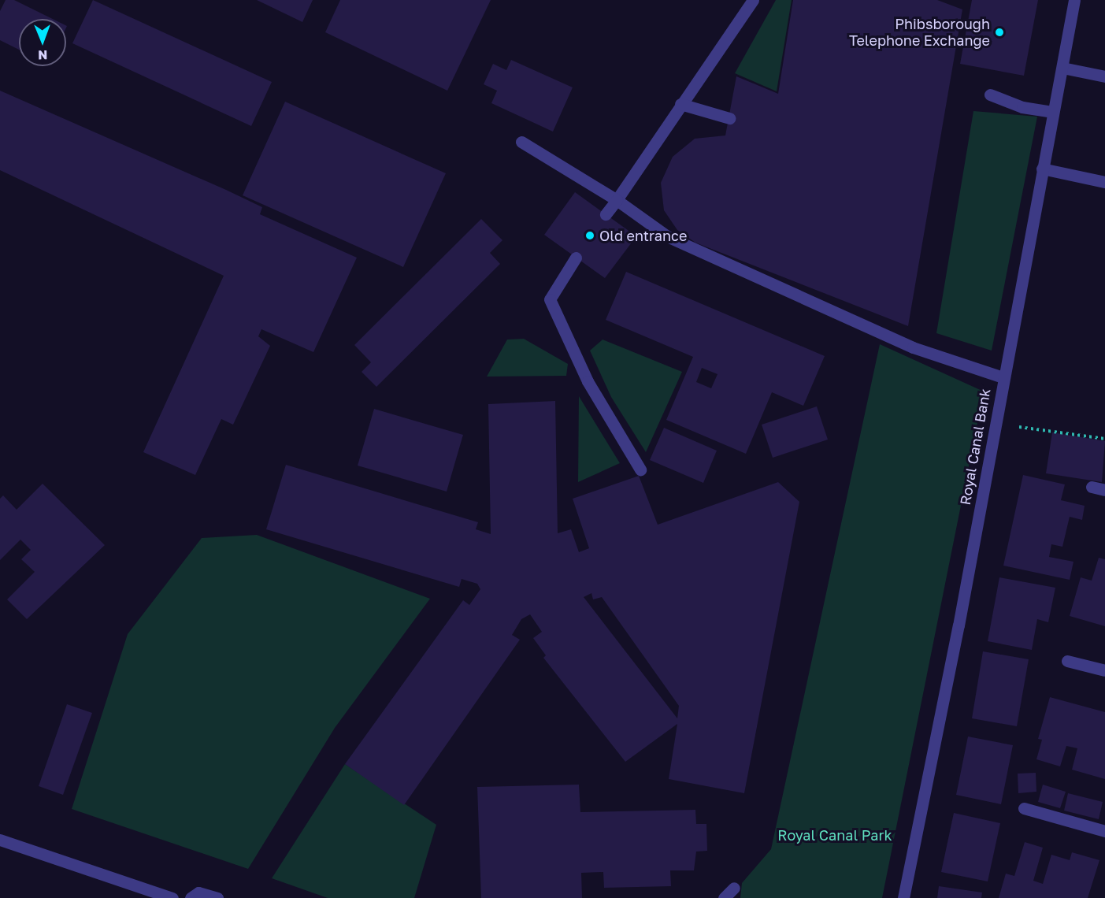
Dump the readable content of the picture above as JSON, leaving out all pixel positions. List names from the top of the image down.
{
  "streets": {
    "street": ["Royal Canal Bank"]
  },
  "parks": ["Royal Canal Park"],
  "places": ["Phibsborough Telephone Exchange", "Old entrance"],
  "north": "bottom"
}
